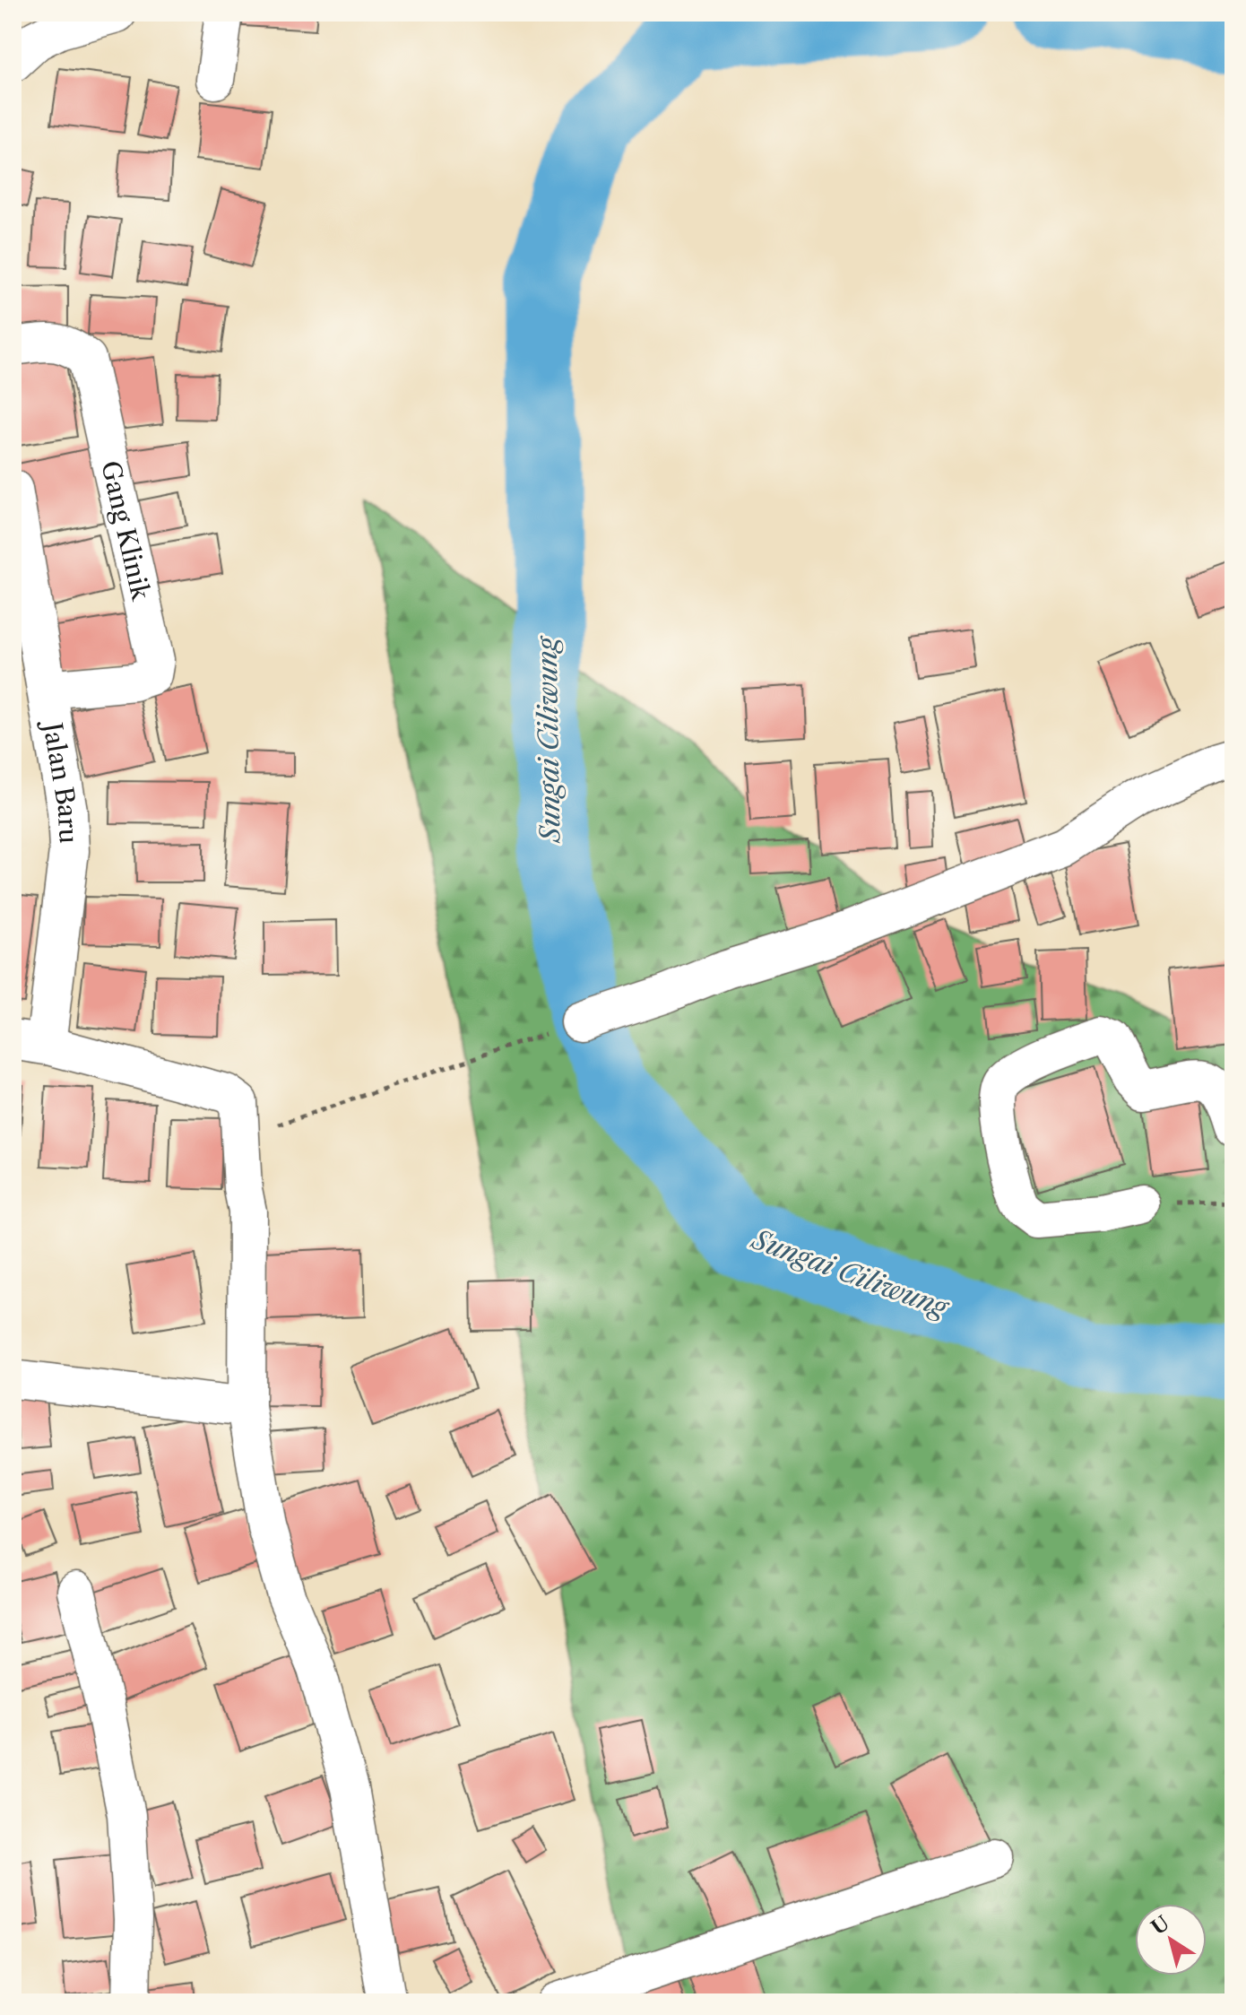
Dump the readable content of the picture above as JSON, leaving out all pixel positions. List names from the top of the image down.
{
  "streets": {
    "street": ["Gang Klinik", "Jalan Baru"]
  },
  "crossings": [
    ["Gang Klinik", "Jalan Baru"]
  ],
  "water": ["Sungai Ciliwung"],
  "north": "top left"
}
